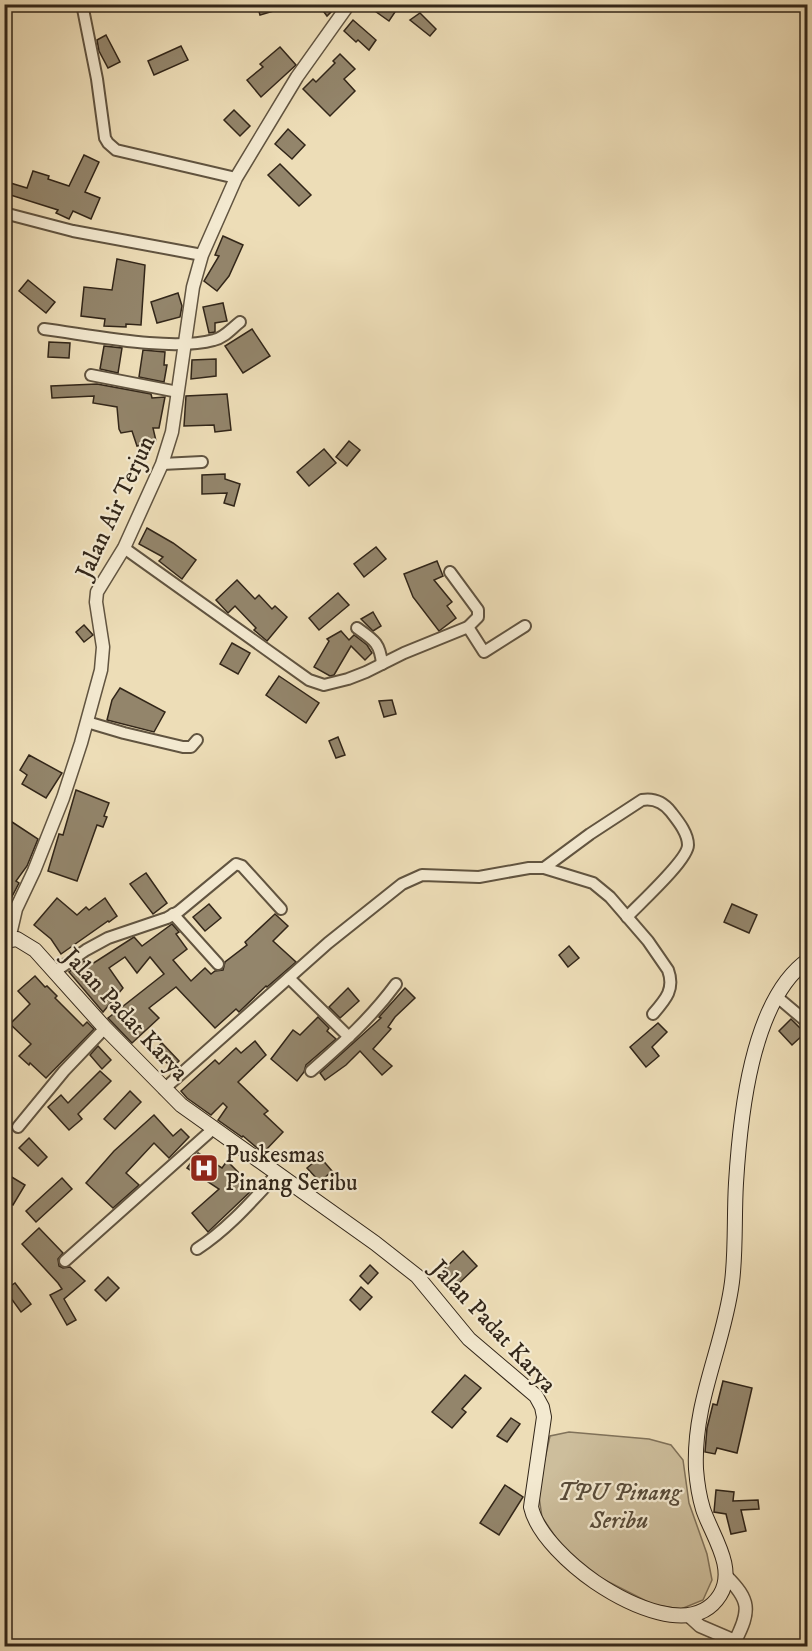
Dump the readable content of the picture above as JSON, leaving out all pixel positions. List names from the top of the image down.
{
  "streets": {
    "main road": ["Jalan Padat Karya"],
    "street": ["Jalan Air Terjun"]
  },
  "crossings": [
    ["Jalan Air Terjun", "Jalan Padat Karya"]
  ],
  "parks": ["TPU Pinang Seribu"],
  "places": {
    "hospital": ["Puskesmas Pinang Seribu"]
  }
}
